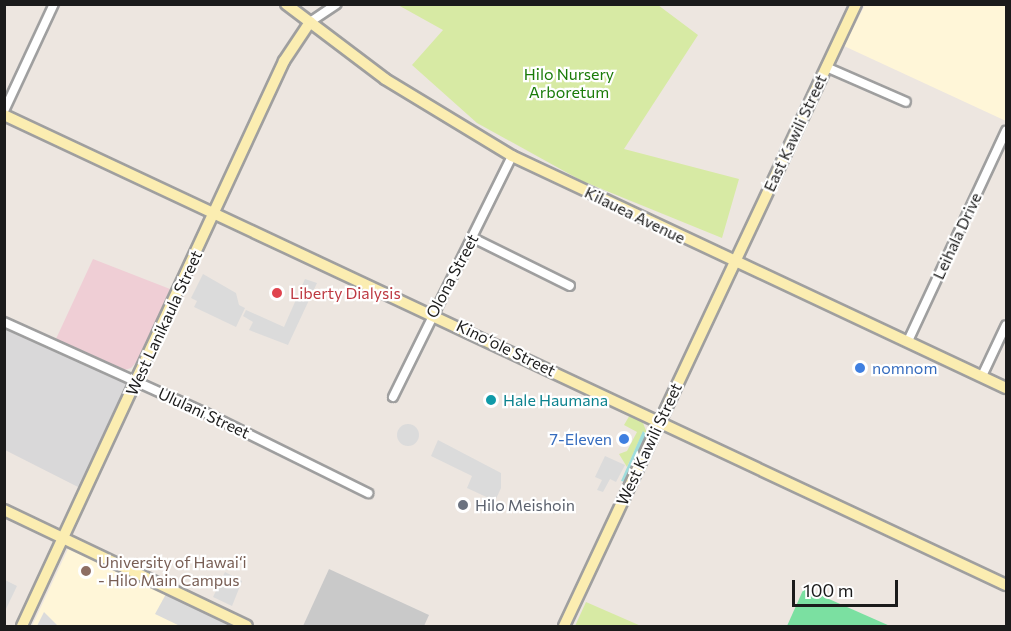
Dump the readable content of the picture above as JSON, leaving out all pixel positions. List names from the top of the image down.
{
  "streets": {
    "street": [
      "East Kawili Street",
      "Kilauea Avenue",
      "Leihala Drive",
      "Olona Street",
      "West Lanikaula Street",
      "Kinoʻole Street",
      "Ululani Street",
      "West Kawili Street"
    ]
  },
  "crossings": [
    ["East Kawili Street", "Kilauea Avenue"],
    ["East Kawili Street", "West Kawili Street"],
    ["Kilauea Avenue", "Leihala Drive"],
    ["Kilauea Avenue", "Olona Street"],
    ["Kilauea Avenue", "West Lanikaula Street"],
    ["Kilauea Avenue", "West Kawili Street"],
    ["Olona Street", "Kinoʻole Street"],
    ["West Lanikaula Street", "Kinoʻole Street"],
    ["West Lanikaula Street", "Ululani Street"],
    ["Kinoʻole Street", "West Kawili Street"]
  ],
  "parks": ["Hilo Nursery Arboretum"],
  "places": [
    "Liberty Dialysis",
    "nomnom",
    "Hale Haumana",
    "7-Eleven",
    "Hilo Meishoin",
    "University of Hawaiʻi - Hilo Main Campus"
  ],
  "scale_bar": "100 m"
}
